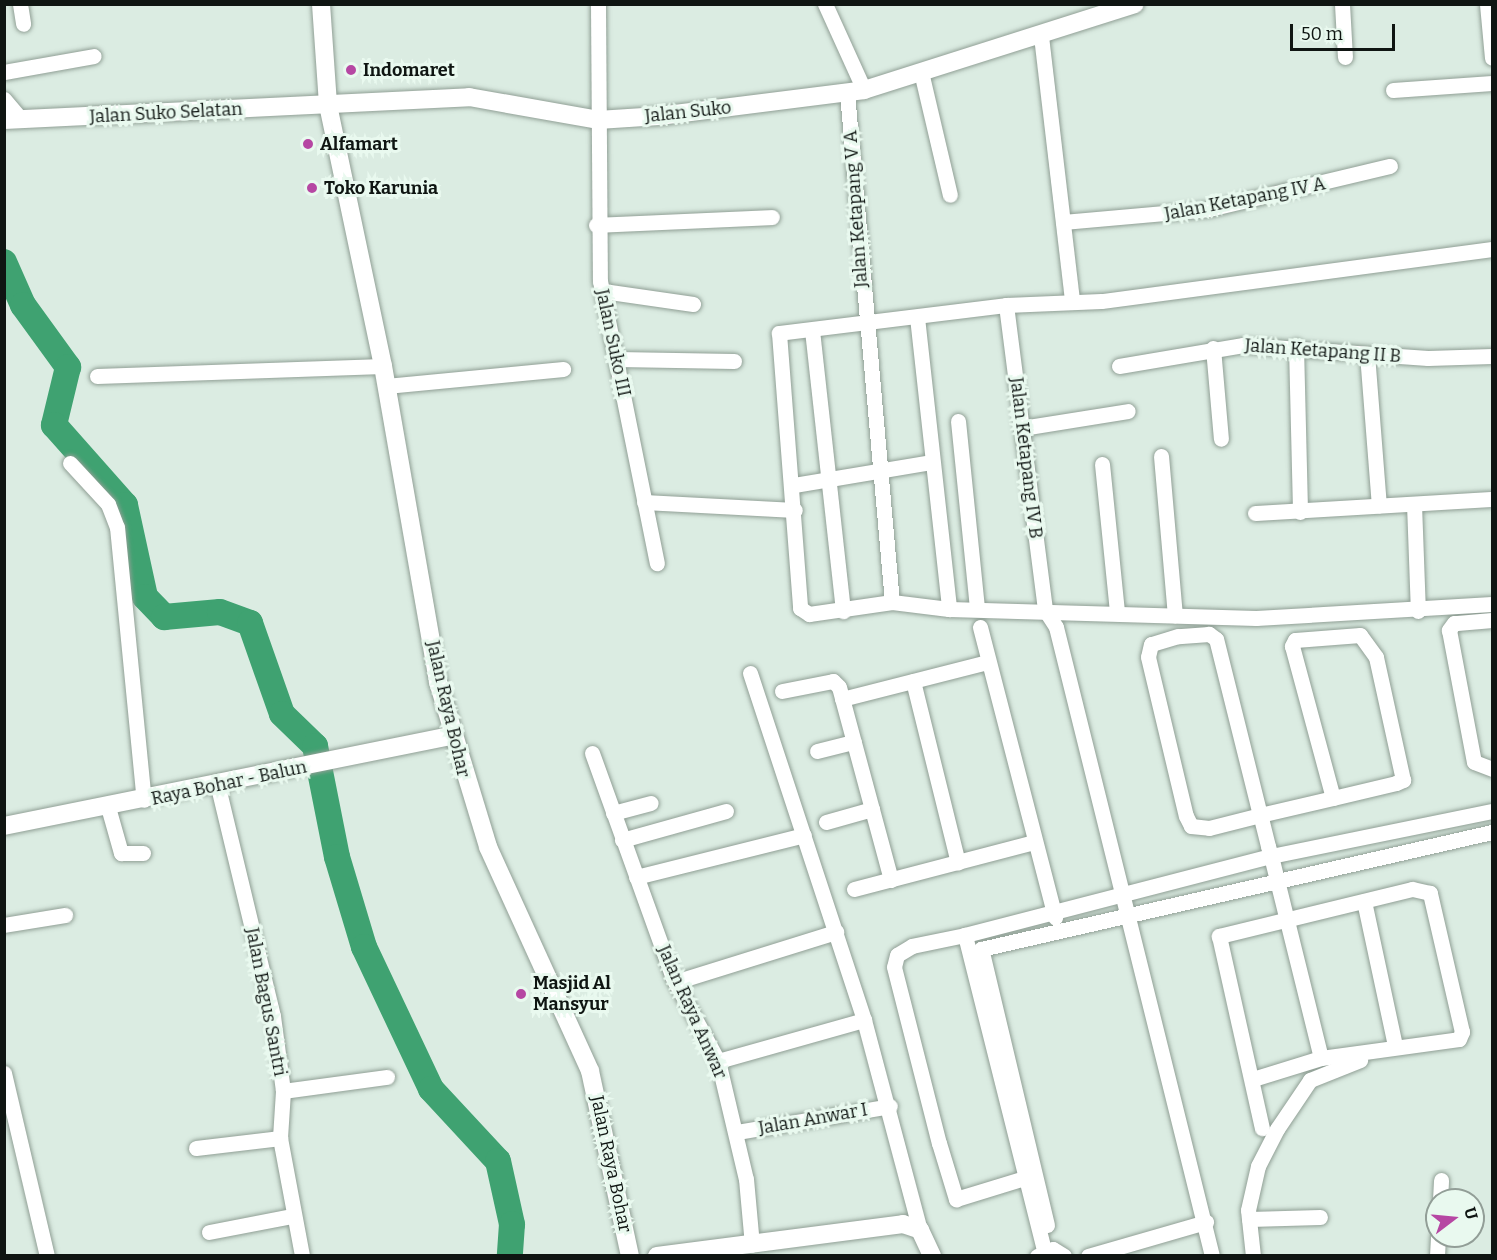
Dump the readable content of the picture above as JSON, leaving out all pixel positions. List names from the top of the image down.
{
  "streets": {
    "street": [
      "Jalan Suko",
      "Jalan Suko Selatan",
      "Jalan Ketapang IV A",
      "Jalan Ketapang V A",
      "Jalan Suko III",
      "Jalan Ketapang II B",
      "Jalan Ketapang IV B",
      "Jalan Raya Bohar",
      "Raya Bohar - Balun",
      "Jalan Bagus Santri",
      "Jalan Raya Anwar",
      "Jalan Anwar I"
    ]
  },
  "crossings": [
    ["Jalan Suko", "Jalan Suko Selatan"],
    ["Jalan Suko", "Jalan Ketapang V A"],
    ["Jalan Suko", "Jalan Suko III"],
    ["Jalan Suko", "Jalan Raya Bohar"],
    ["Jalan Suko Selatan", "Jalan Raya Bohar"],
    ["Jalan Raya Bohar", "Raya Bohar - Balun"],
    ["Raya Bohar - Balun", "Jalan Bagus Santri"],
    ["Jalan Raya Anwar", "Jalan Anwar I"]
  ],
  "places": [
    "Indomaret",
    "Alfamart",
    "Toko Karunia",
    "Masjid Al Mansyur"
  ],
  "scale_bar": "50 m",
  "north": "right"
}
